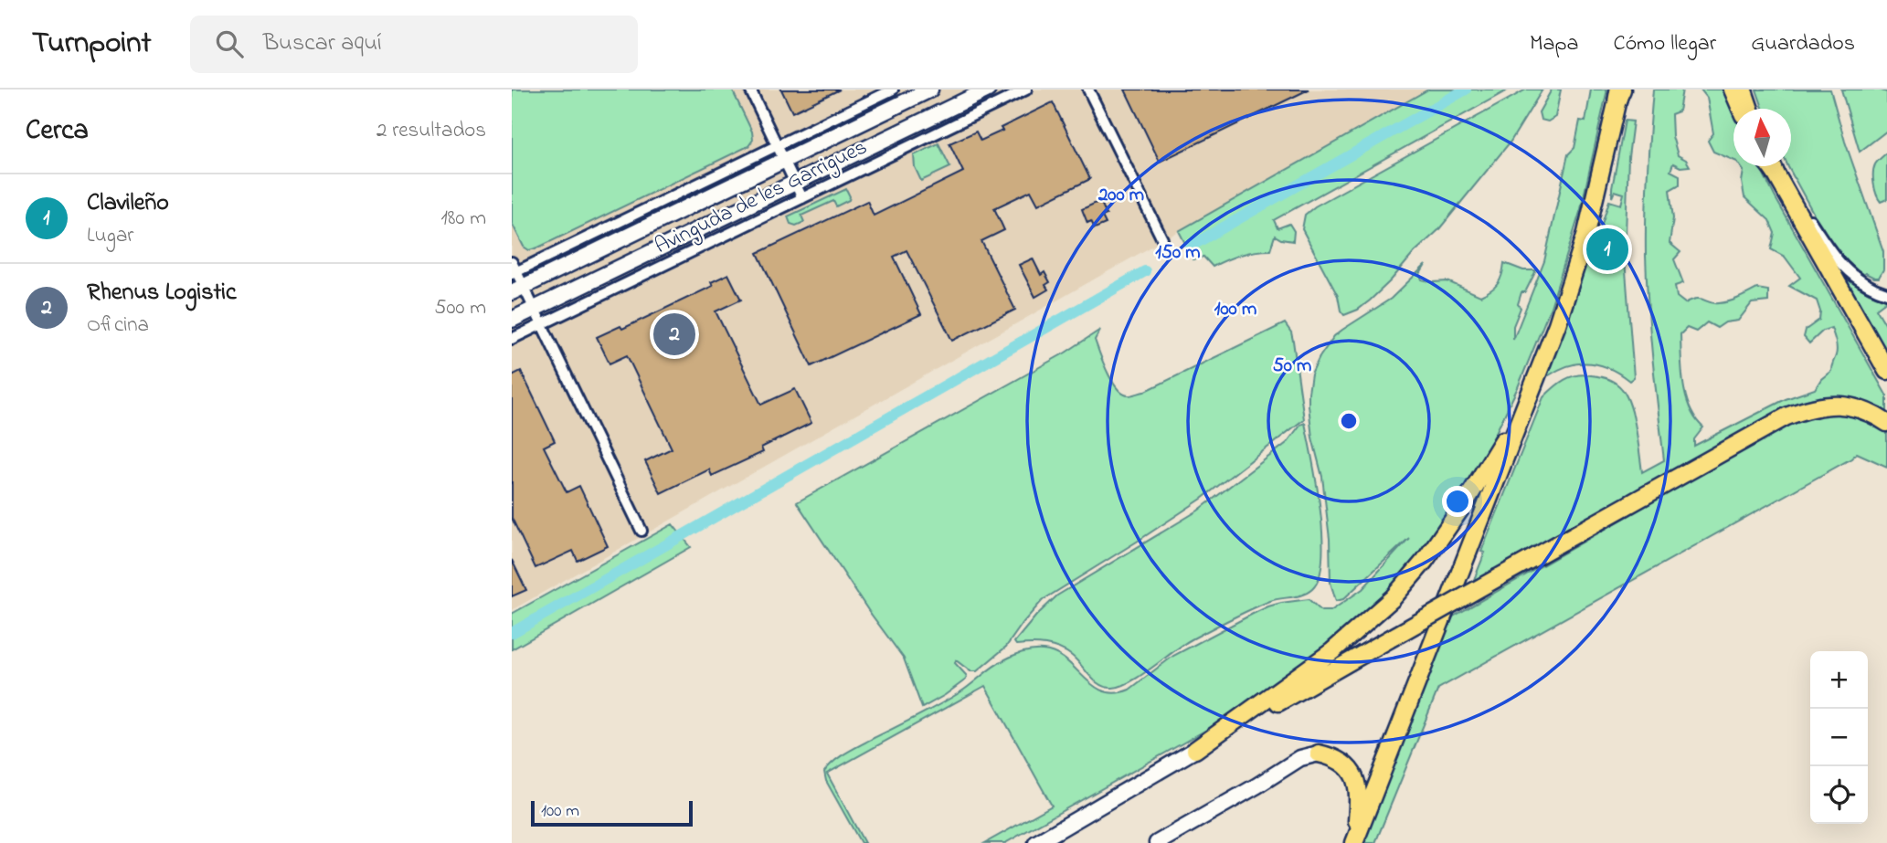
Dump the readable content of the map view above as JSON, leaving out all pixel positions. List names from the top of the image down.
{
  "streets": {
    "street": ["Avinguda de les Garrigues"]
  },
  "scale_bar": "100 m",
  "north": "top",
  "page": {
    "header": "Turnpoint",
    "search": "Buscar aquí",
    "nav": ["Mapa", "Cómo llegar", "Guardados"],
    "heading": ["Cerca", "2 resultados"],
    "list": [
      {
        "mark": "1",
        "name": "Clavileño",
        "note": "Lugar",
        "value": "180 m"
      },
      {
        "mark": "2",
        "name": "Rhenus Logistic",
        "note": "Oficina",
        "value": "500 m"
      }
    ],
    "pins": ["1", "2"],
    "map_buttons": ["+", "−"],
    "scale": "100 m"
  },
  "rings": [
    "200 m",
    "150 m",
    "100 m",
    "50 m"
  ]
}
